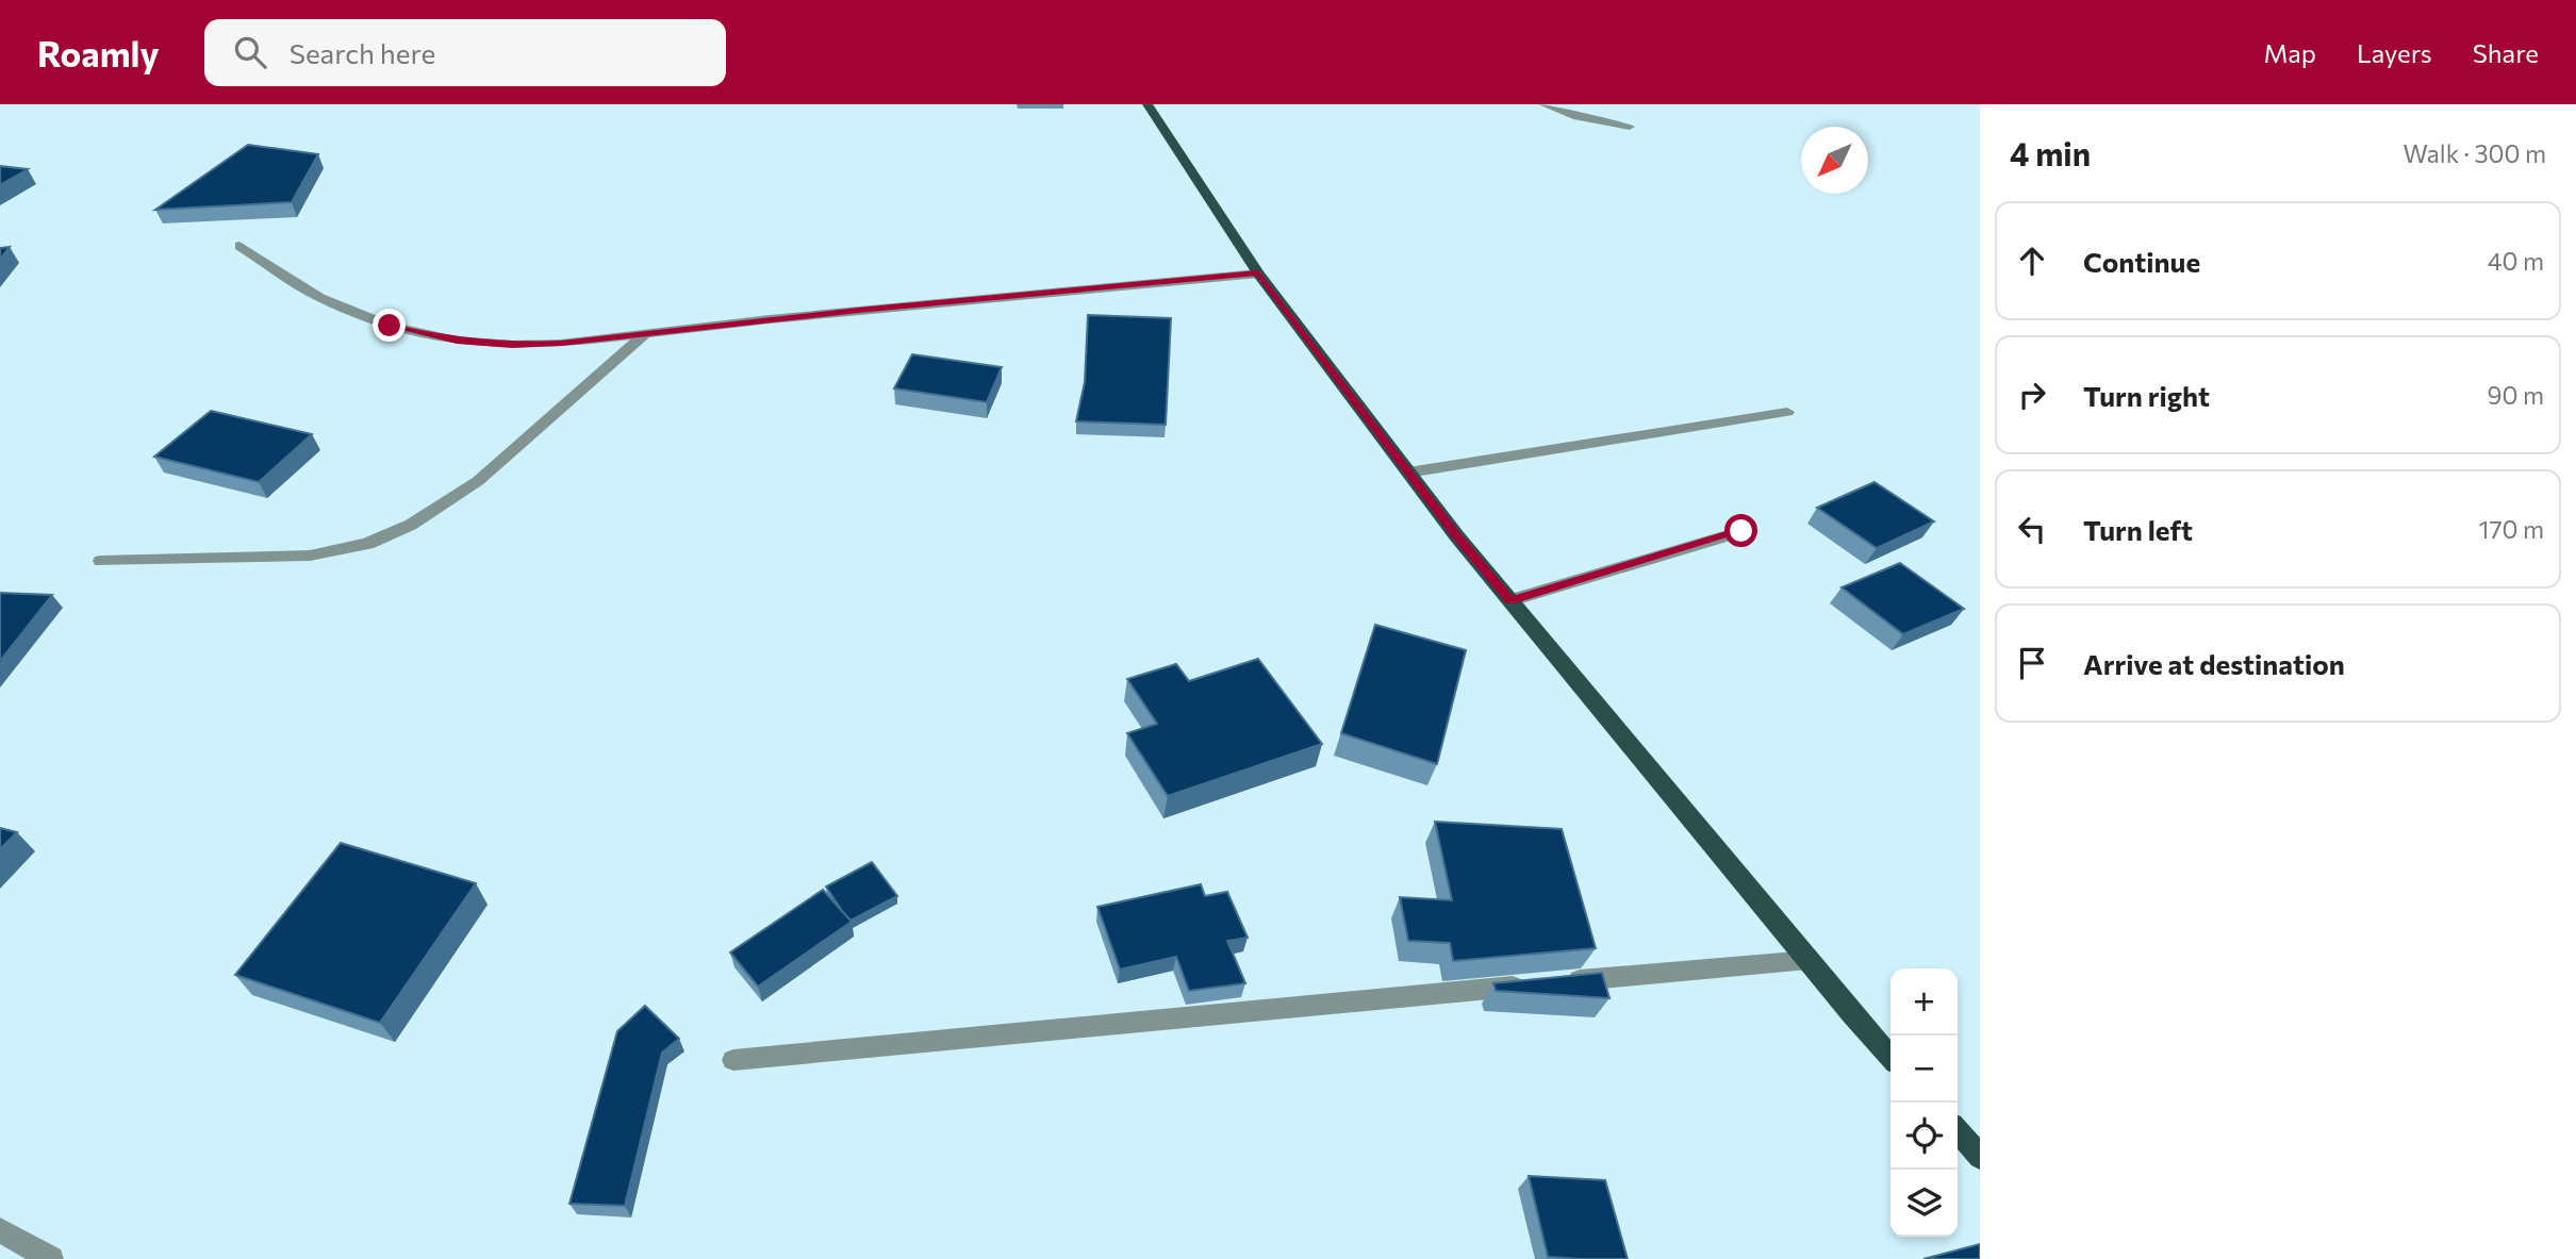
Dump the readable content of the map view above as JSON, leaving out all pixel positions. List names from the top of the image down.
{
  "north": "bottom left",
  "page": {
    "header": "Roamly",
    "search": "Search here",
    "nav": ["Map", "Layers", "Share"],
    "heading": ["4 min", "Walk · 300 m"],
    "list": [
      ["Continue", "40 m"],
      ["Turn right", "90 m"],
      ["Turn left", "170 m"],
      "Arrive at destination"
    ],
    "map_buttons": ["+", "−"]
  }
}
